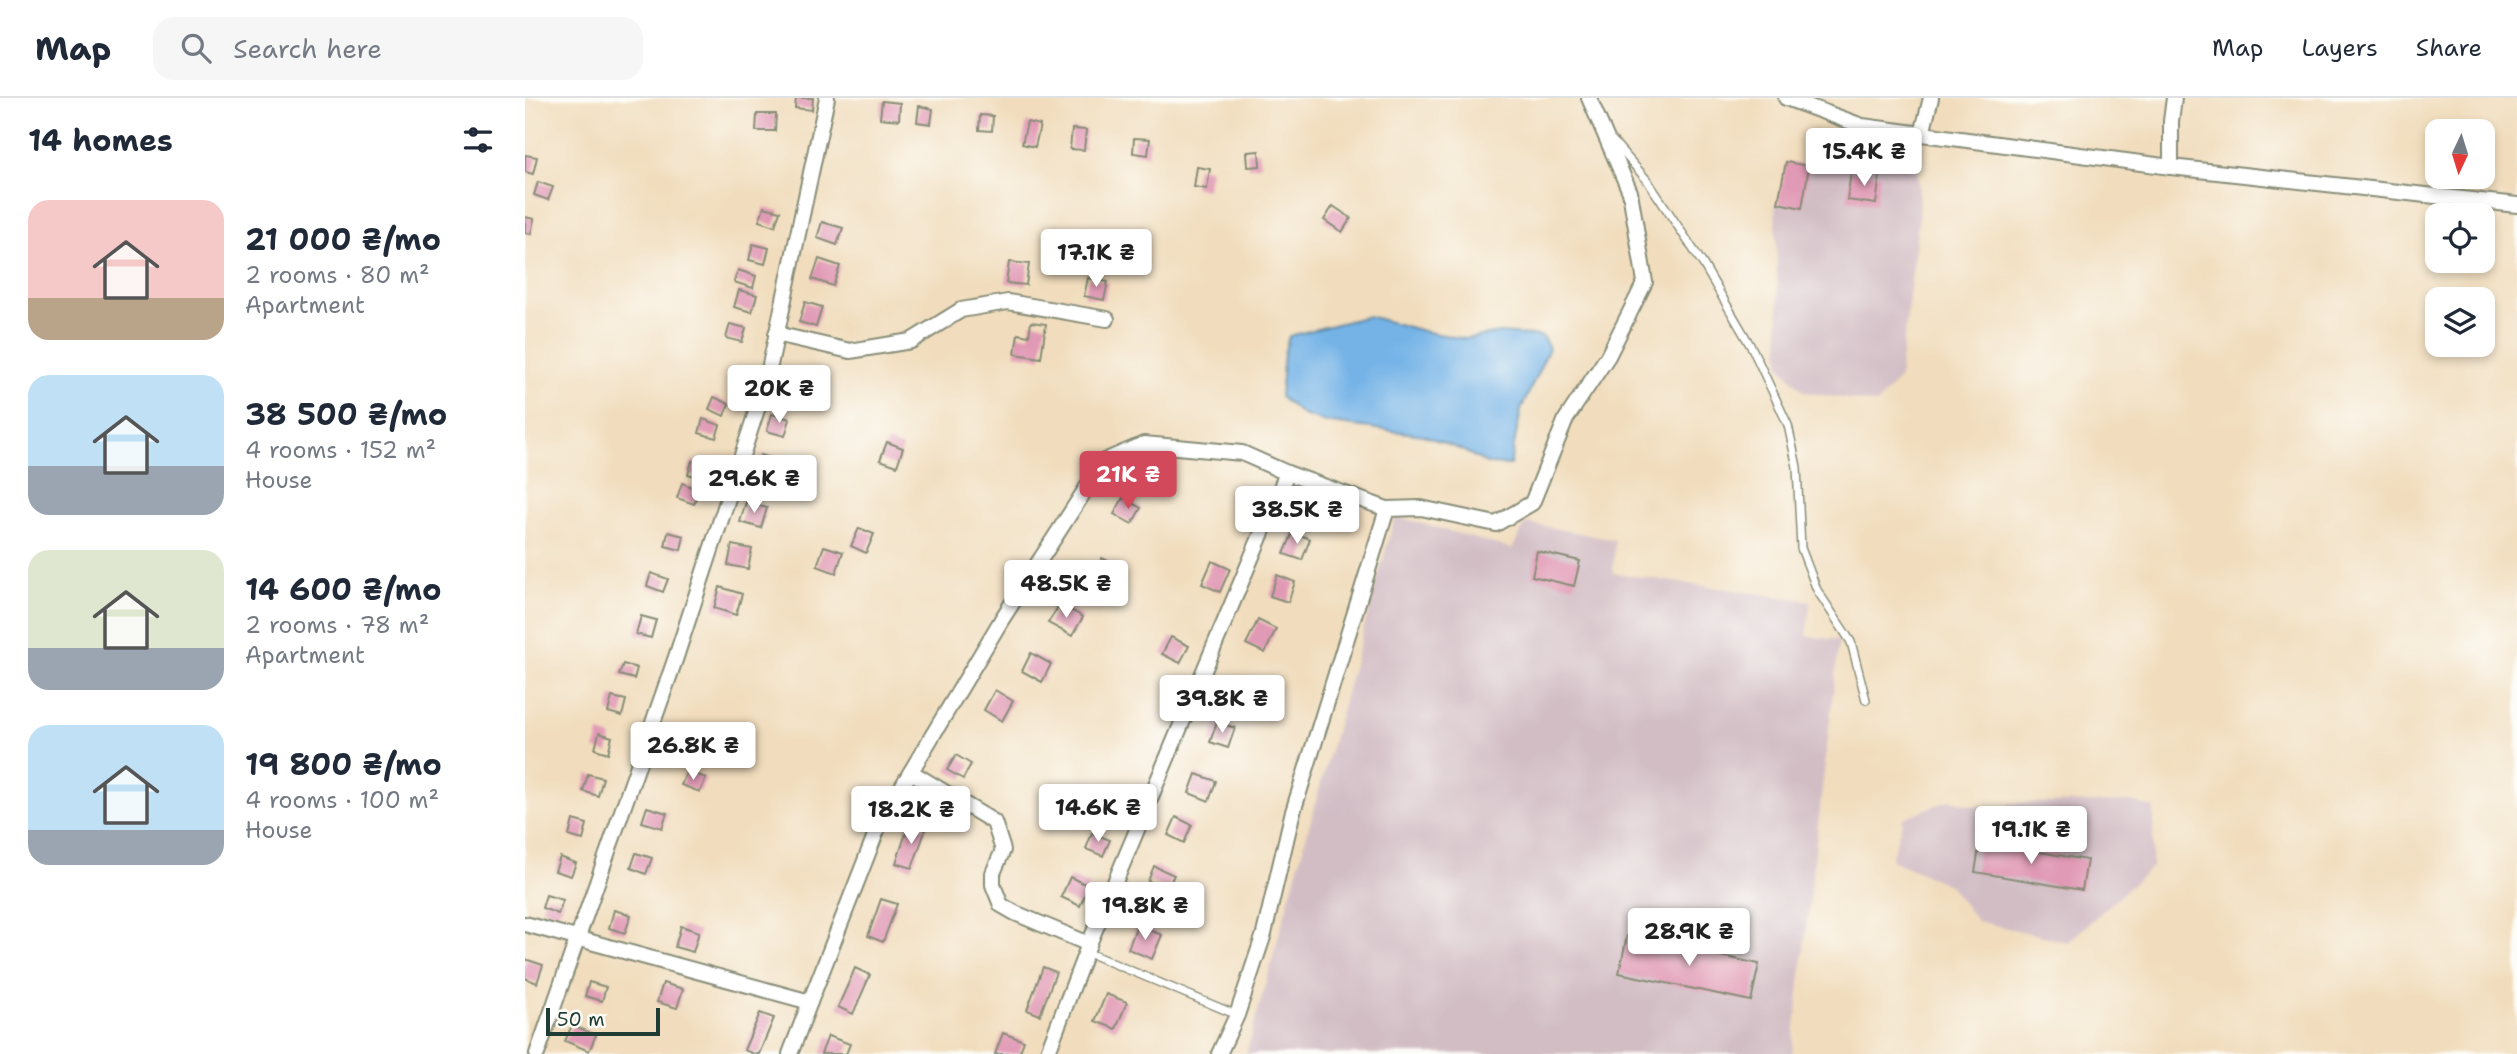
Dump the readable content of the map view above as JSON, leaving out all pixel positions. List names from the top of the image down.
{
  "scale_bar": "50 m",
  "north": "bottom",
  "page": {
    "header": "Map",
    "search": "Search here",
    "nav": ["Map", "Layers", "Share"],
    "heading": "14 homes",
    "price": [
      "15.4K ₴",
      "17.1K ₴",
      "20K ₴",
      "21K ₴",
      "29.6K ₴",
      "38.5K ₴",
      "48.5K ₴",
      "39.8K ₴",
      "26.8K ₴",
      "14.6K ₴",
      "18.2K ₴",
      "19.1K ₴",
      "19.8K ₴",
      "28.9K ₴"
    ],
    "list": [
      {
        "name": "21 000 ₴/mo",
        "note": "2 rooms · 80 m² · Apartment"
      },
      {
        "name": "38 500 ₴/mo",
        "note": "4 rooms · 152 m² · House"
      },
      {
        "name": "14 600 ₴/mo",
        "note": "2 rooms · 78 m² · Apartment"
      },
      {
        "name": "19 800 ₴/mo",
        "note": "4 rooms · 100 m² · House"
      }
    ],
    "scale": "50 m"
  }
}
